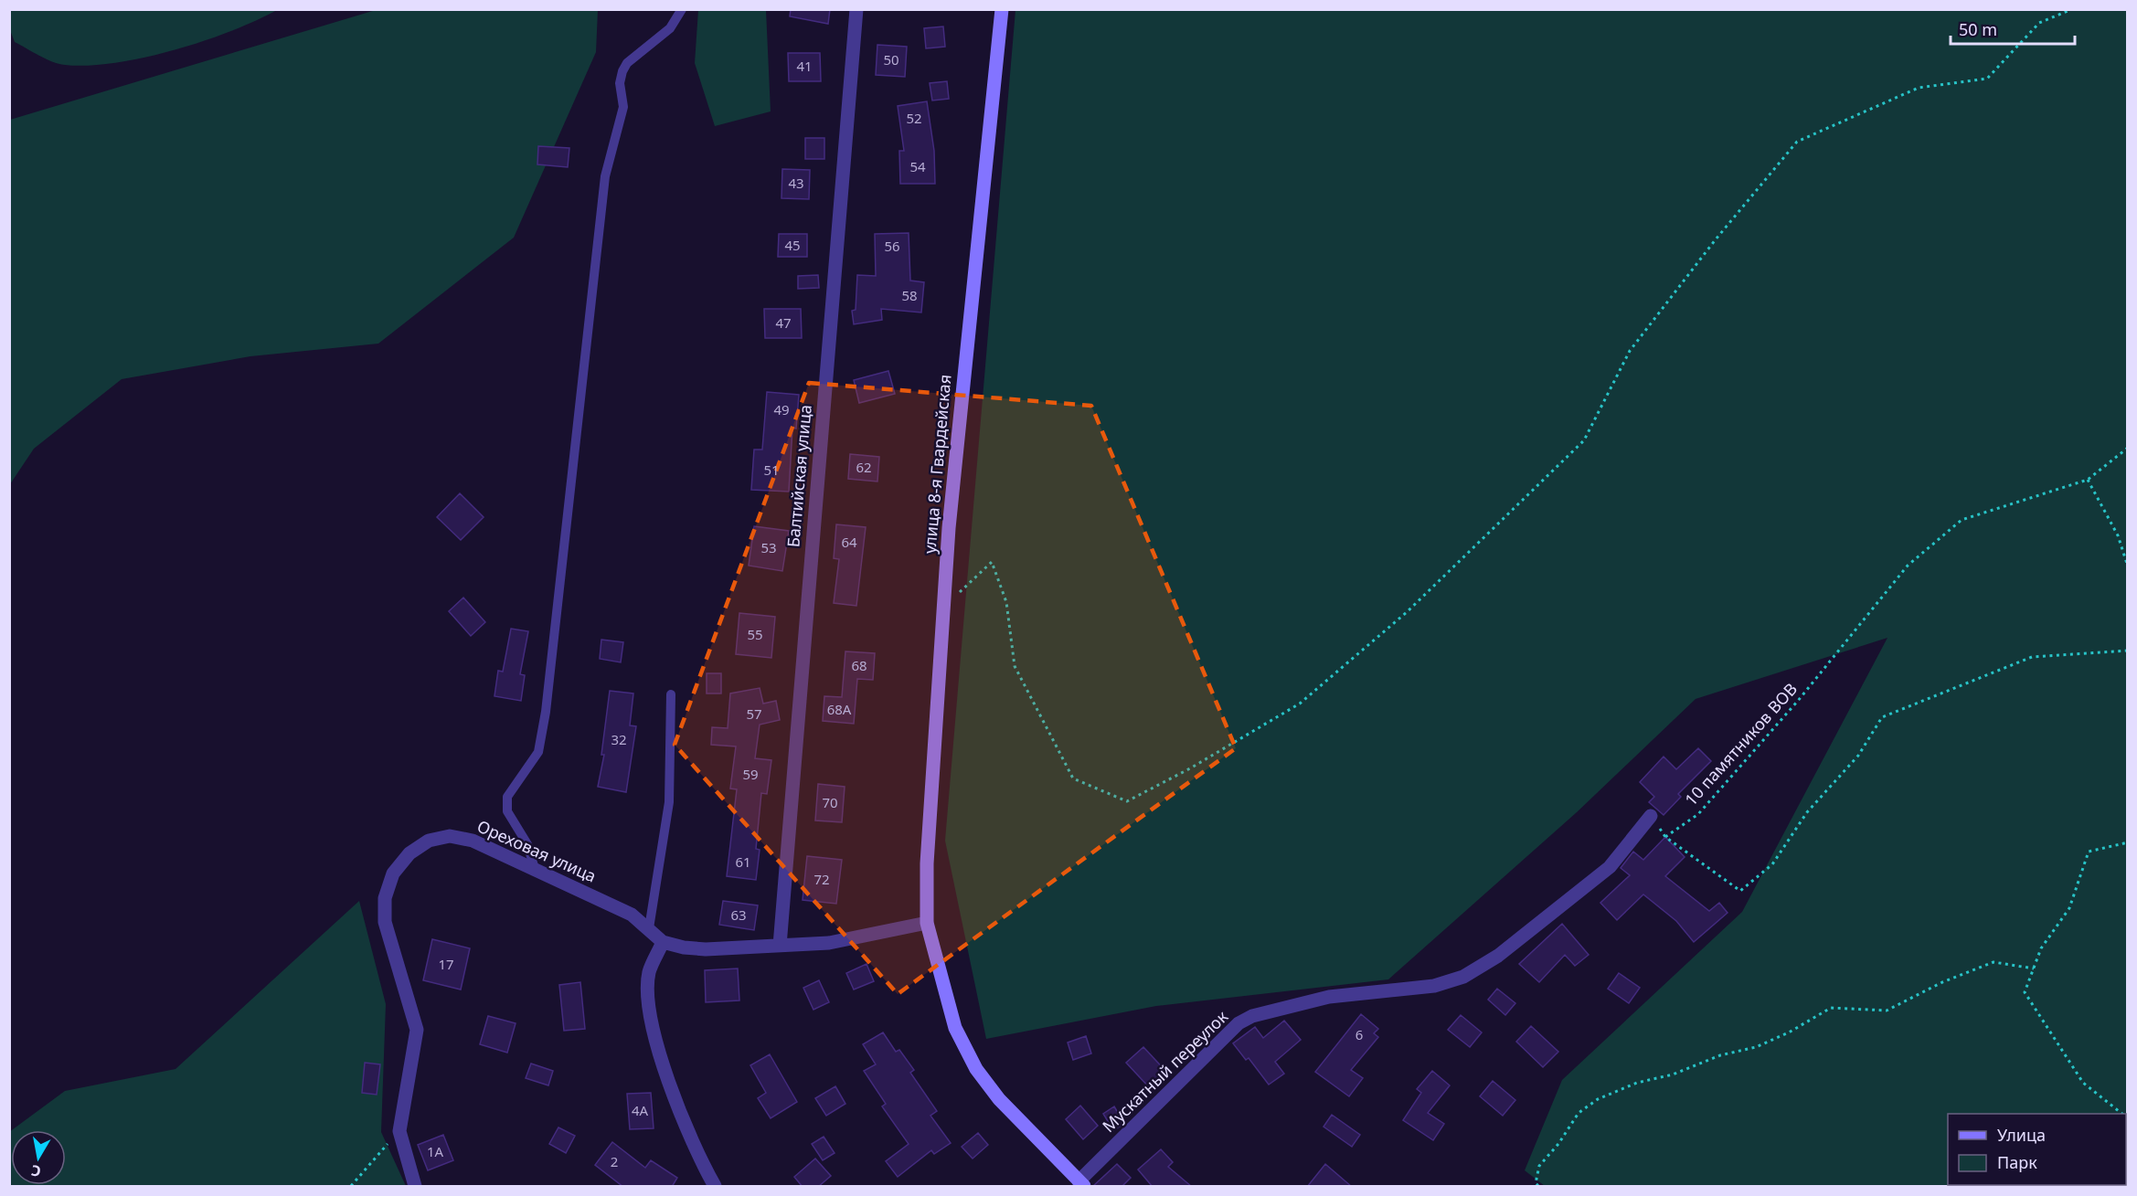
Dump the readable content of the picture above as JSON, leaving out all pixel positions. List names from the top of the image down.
{
  "streets": {
    "street": [
      "улица 8-я Гвардейская",
      "Балтийская улица",
      "Ореховая улица",
      "Мускатный переулок"
    ],
    "path": ["10 памятников ВОВ"]
  },
  "crossings": [
    ["улица 8-я Гвардейская", "Мускатный переулок"]
  ],
  "house_numbers": [
    "50",
    "41",
    "52",
    "54",
    "43",
    "45",
    "56",
    "58",
    "47",
    "49",
    "62",
    "51",
    "64",
    "53",
    "55",
    "68",
    "68А",
    "57",
    "32",
    "59",
    "70",
    "61",
    "72",
    "63",
    "17",
    "6",
    "4А",
    "1А",
    "2"
  ],
  "legend": ["Улица", "Парк"],
  "scale_bar": "50 m",
  "north": "bottom"
}
